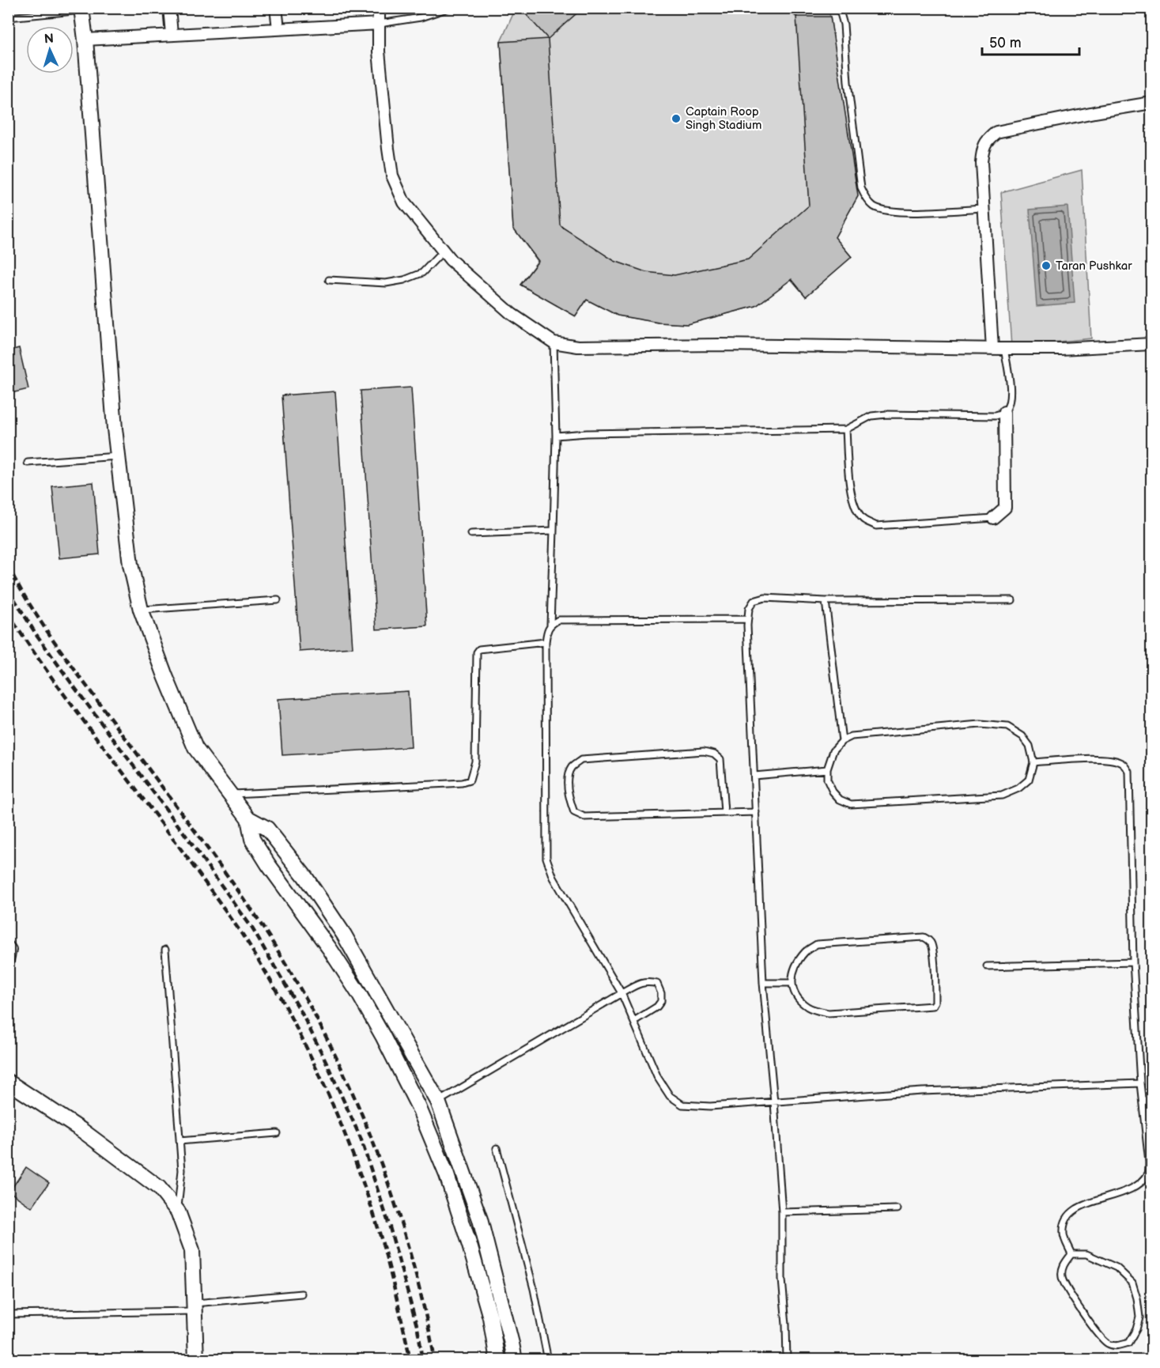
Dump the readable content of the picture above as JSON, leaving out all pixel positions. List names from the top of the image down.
{
  "places": ["Captain Roop Singh Stadium", "Taran Pushkar"],
  "scale_bar": "50 m",
  "north": "top"
}
